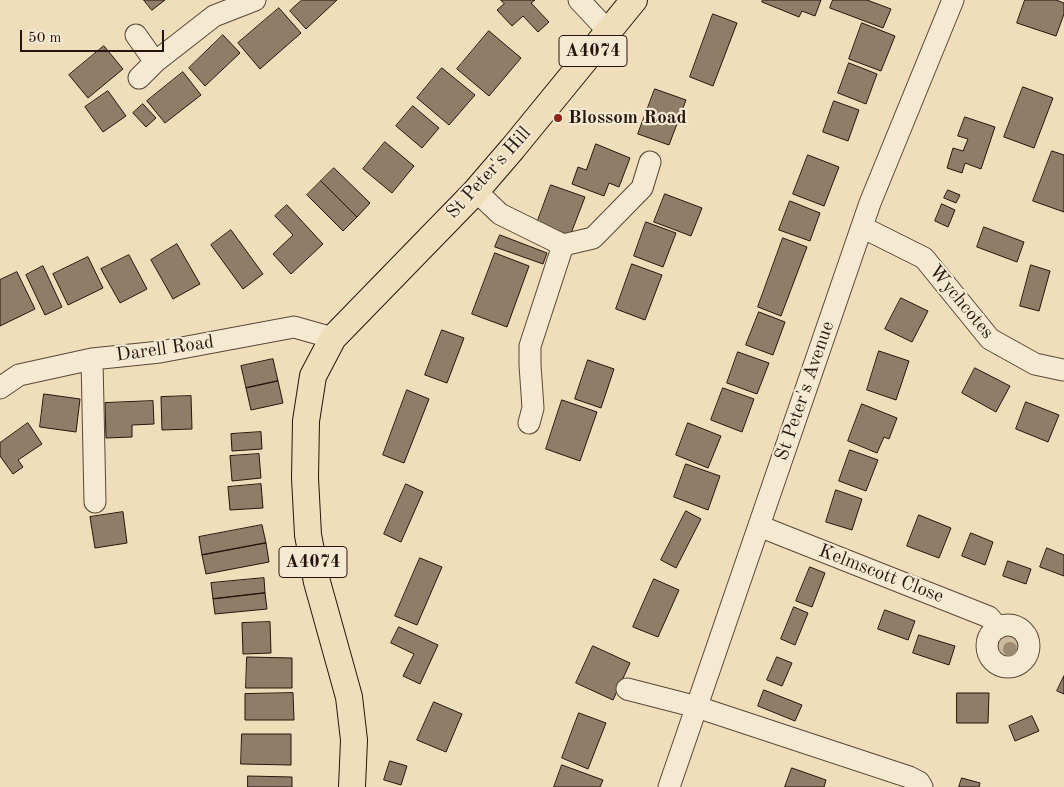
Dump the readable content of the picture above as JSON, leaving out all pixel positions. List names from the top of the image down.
{
  "streets": {
    "main road": ["A4074", "St Peter's Hill"],
    "street": [
      "Wychcotes",
      "Darell Road",
      "St Peter's Avenue",
      "Kelmscott Close"
    ]
  },
  "crossings": [
    ["A4074", "St Peter's Hill"],
    ["A4074", "Darell Road"],
    ["St Peter's Hill", "Darell Road"],
    ["Wychcotes", "St Peter's Avenue"],
    ["St Peter's Avenue", "Kelmscott Close"]
  ],
  "places": ["Blossom Road"],
  "scale_bar": "50 m"
}
